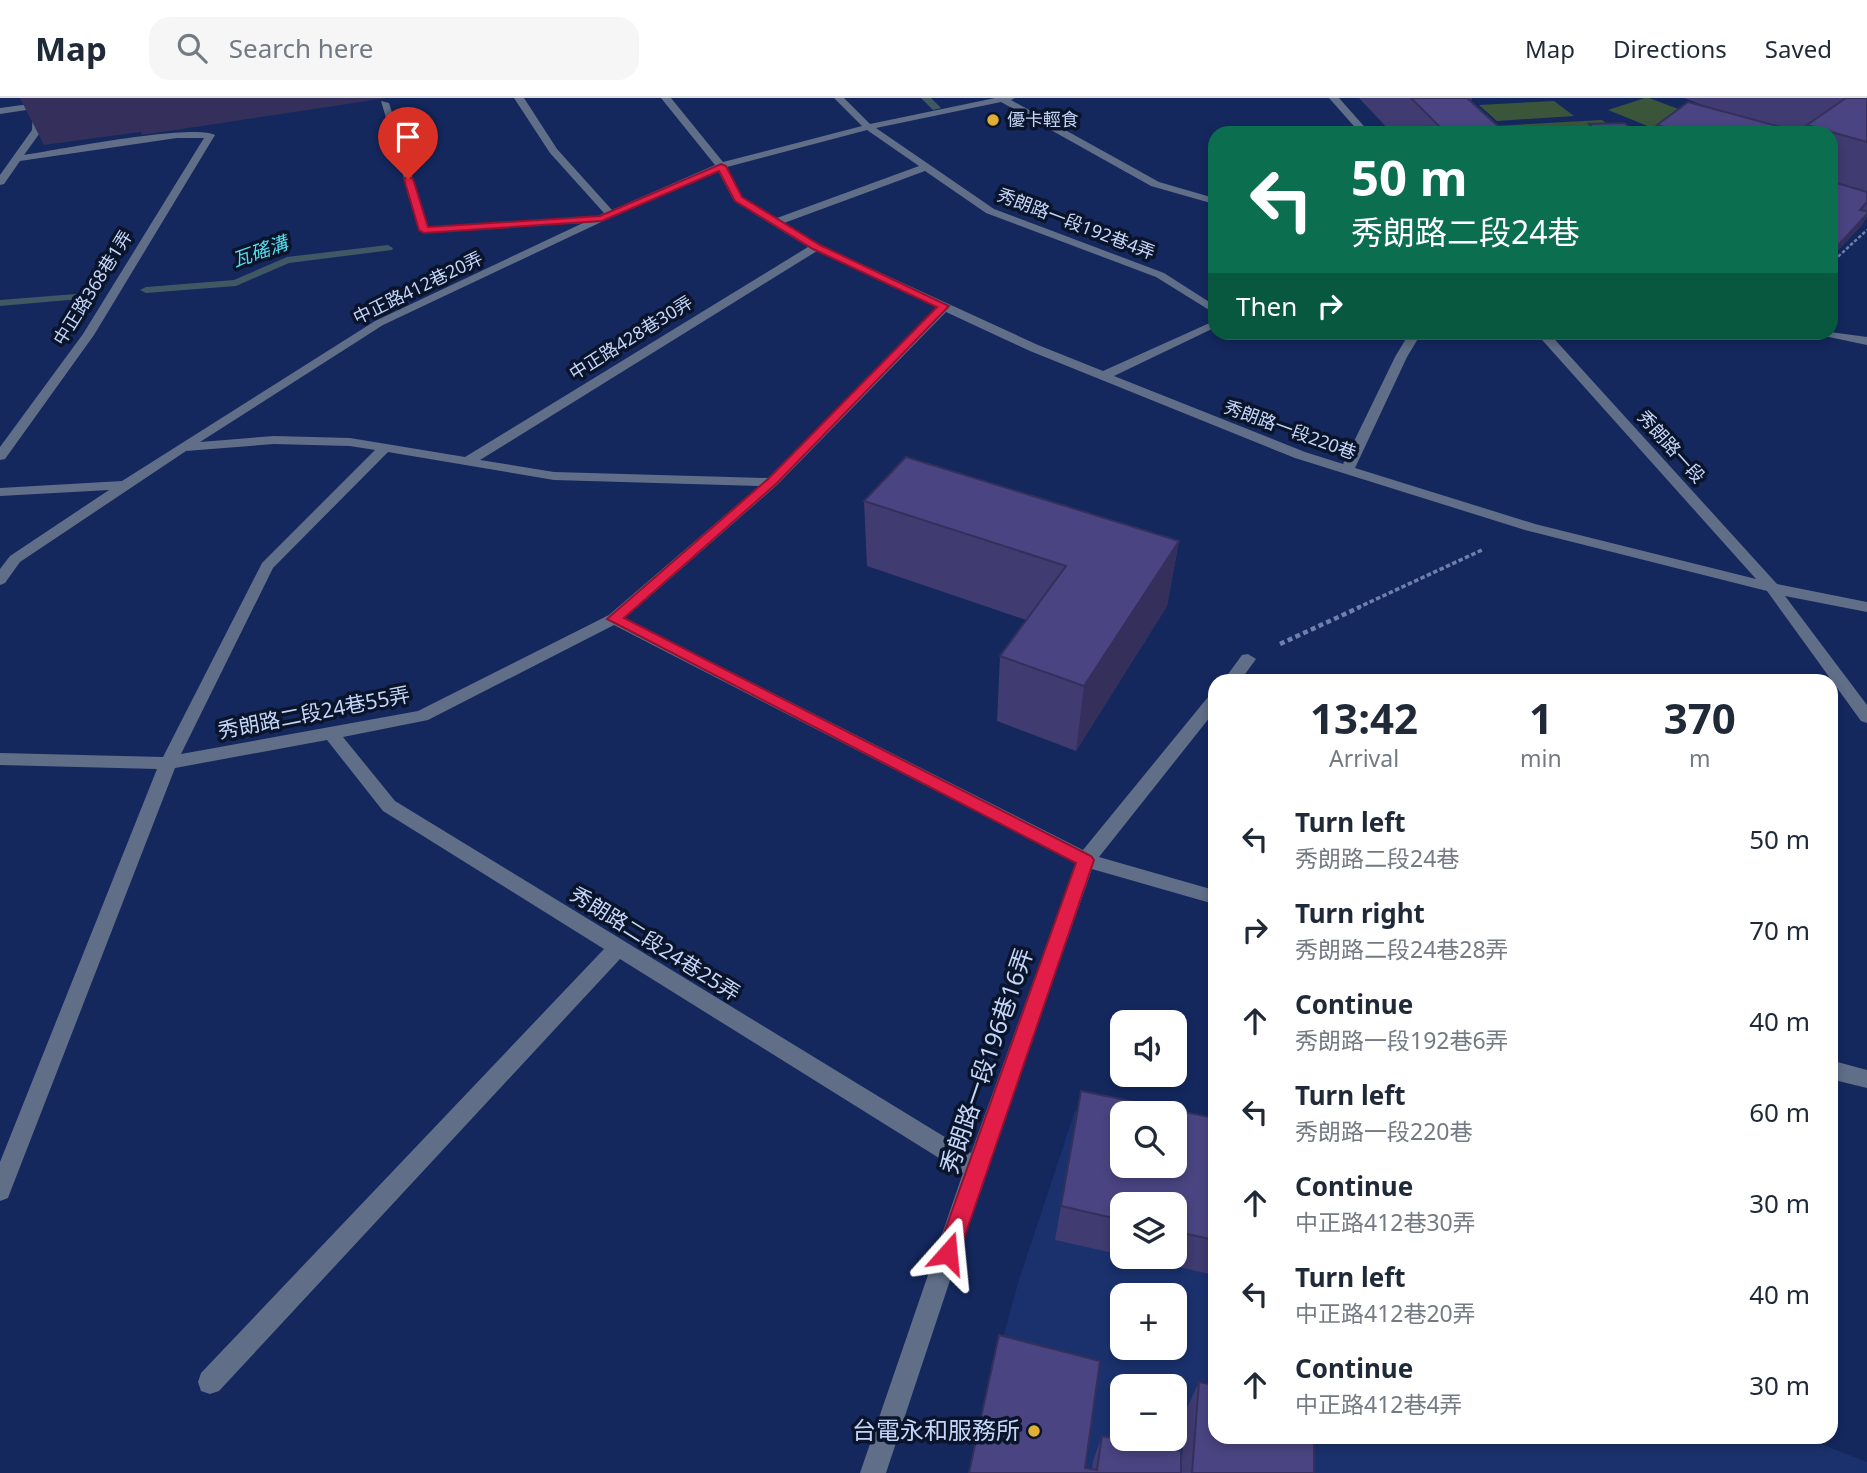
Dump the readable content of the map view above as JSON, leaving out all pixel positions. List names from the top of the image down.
{
  "streets": {
    "street": [
      "秀朗路一段192巷4弄",
      "中正路368巷1弄",
      "中正路412巷20弄",
      "中正路428巷30弄",
      "秀朗路一段220巷",
      "秀朗路一段",
      "秀朗路二段24巷55弄",
      "秀朗路二段24巷25弄",
      "秀朗路一段196巷16弄"
    ]
  },
  "crossings": [
    ["秀朗路一段192巷4弄", "中正路412巷20弄"],
    ["中正路412巷20弄", "秀朗路一段220巷"],
    ["中正路428巷30弄", "秀朗路一段220巷"],
    ["秀朗路一段220巷", "秀朗路一段"],
    ["秀朗路一段220巷", "秀朗路二段24巷55弄"],
    ["秀朗路二段24巷55弄", "秀朗路二段24巷25弄"],
    ["秀朗路二段24巷25弄", "秀朗路一段196巷16弄"]
  ],
  "water": ["瓦磘溝"],
  "places": ["優卡輕食", "台電永和服務所"],
  "page": {
    "header": "Map",
    "search": "Search here",
    "nav": ["Map", "Directions", "Saved"],
    "turn": ["50 m", "秀朗路二段24巷"],
    "then": "Then",
    "eta": [
      "13:42",
      "Arrival",
      "1",
      "min",
      "370",
      "m"
    ],
    "list": [
      {
        "name": "Turn left",
        "note": "秀朗路二段24巷",
        "value": "50 m"
      },
      {
        "name": "Turn right",
        "note": "秀朗路二段24巷28弄",
        "value": "70 m"
      },
      {
        "name": "Continue",
        "note": "秀朗路一段192巷6弄",
        "value": "40 m"
      },
      {
        "name": "Turn left",
        "note": "秀朗路一段220巷",
        "value": "60 m"
      },
      {
        "name": "Continue",
        "note": "中正路412巷30弄",
        "value": "30 m"
      },
      {
        "name": "Turn left",
        "note": "中正路412巷20弄",
        "value": "40 m"
      },
      {
        "name": "Continue",
        "note": "中正路412巷4弄",
        "value": "30 m"
      }
    ],
    "map_buttons": ["+", "−"]
  }
}
